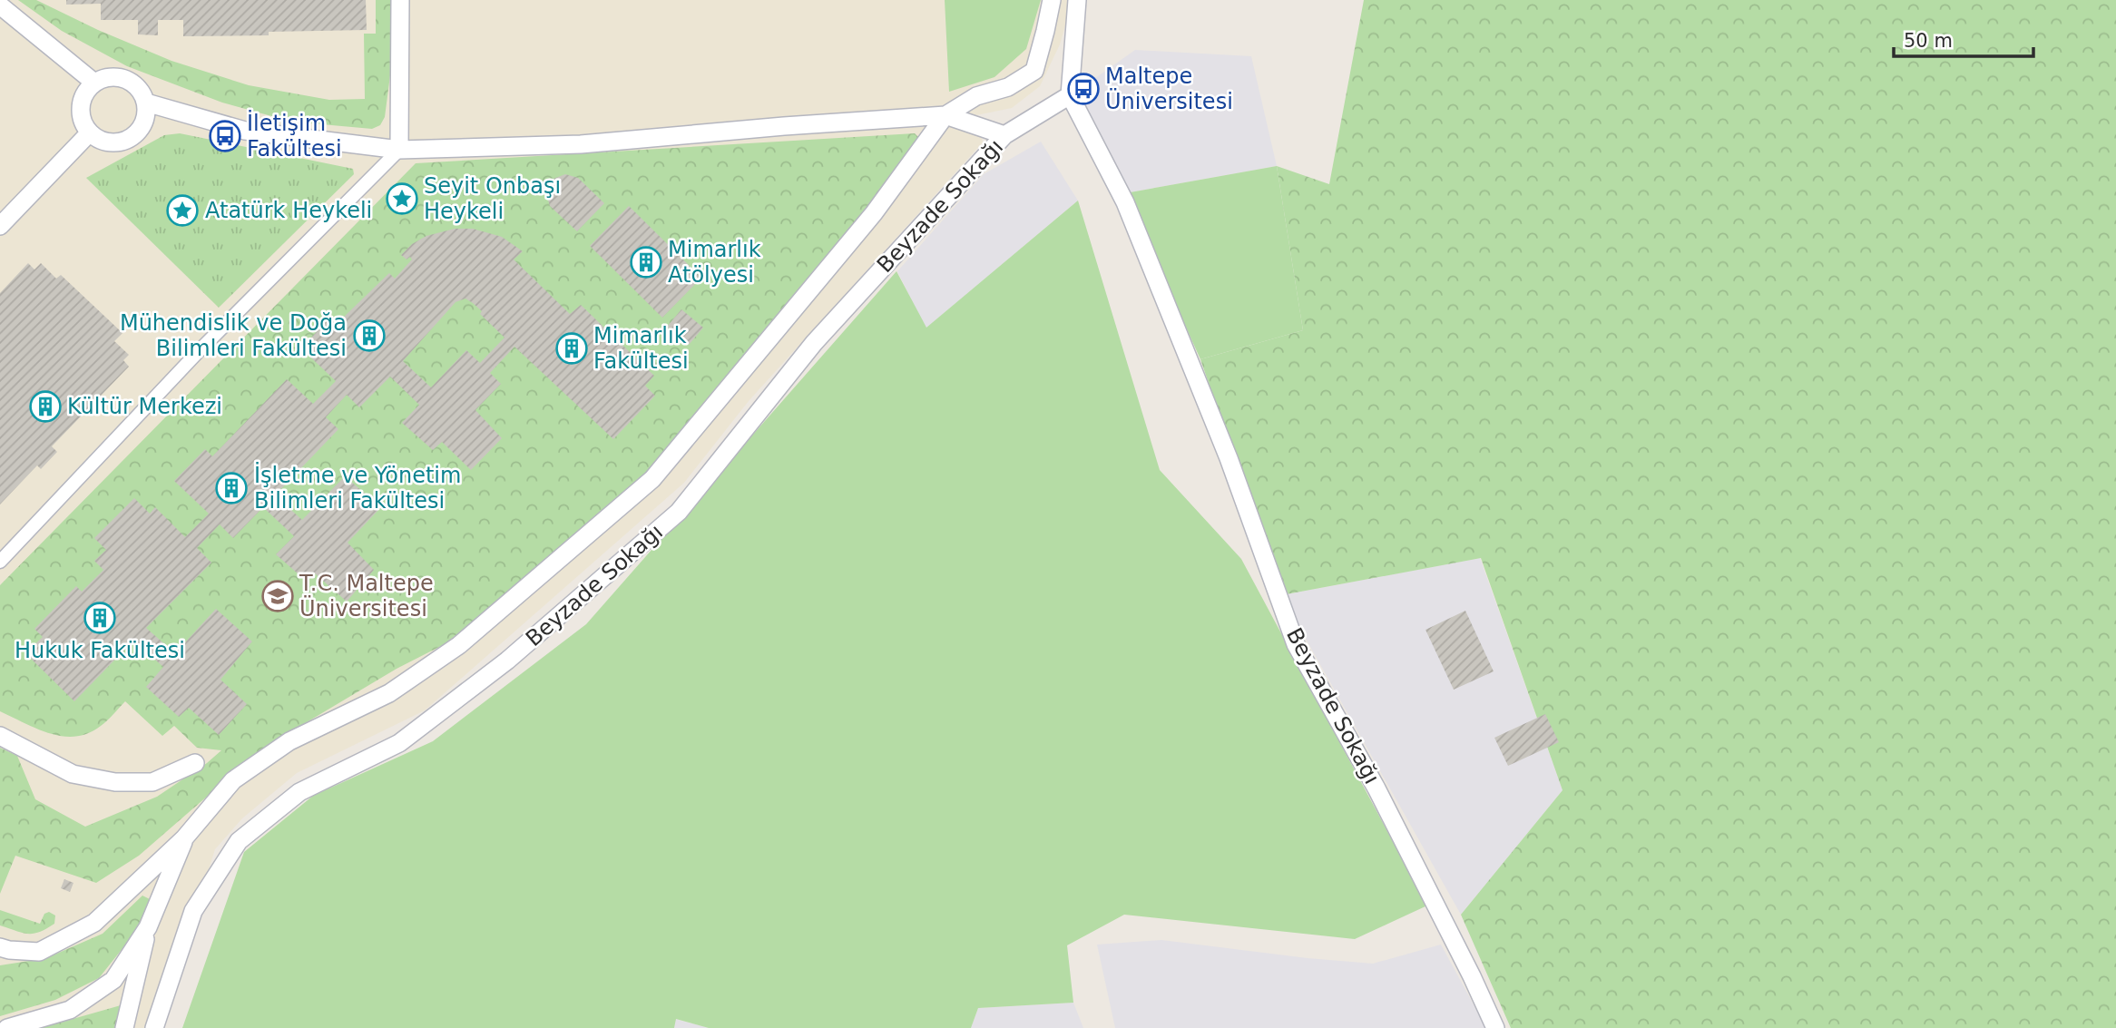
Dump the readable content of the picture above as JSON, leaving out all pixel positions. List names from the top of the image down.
{
  "streets": {
    "street": ["Beyzade Sokağı"]
  },
  "places": {
    "bus stop": ["Maltepe Üniversitesi", "İletişim Fakültesi"],
    "place": ["Seyit Onbaşı Heykeli", "Atatürk Heykeli"],
    "building": [
      "Mimarlık Atölyesi",
      "Mühendislik ve Doğa Bilimleri Fakültesi",
      "Mimarlık Fakültesi",
      "Kültür Merkezi",
      "İşletme ve Yönetim Bilimleri Fakültesi",
      "Hukuk Fakültesi"
    ],
    "school or university": ["T.C. Maltepe Üniversitesi"]
  },
  "scale_bar": "50 m"
}
